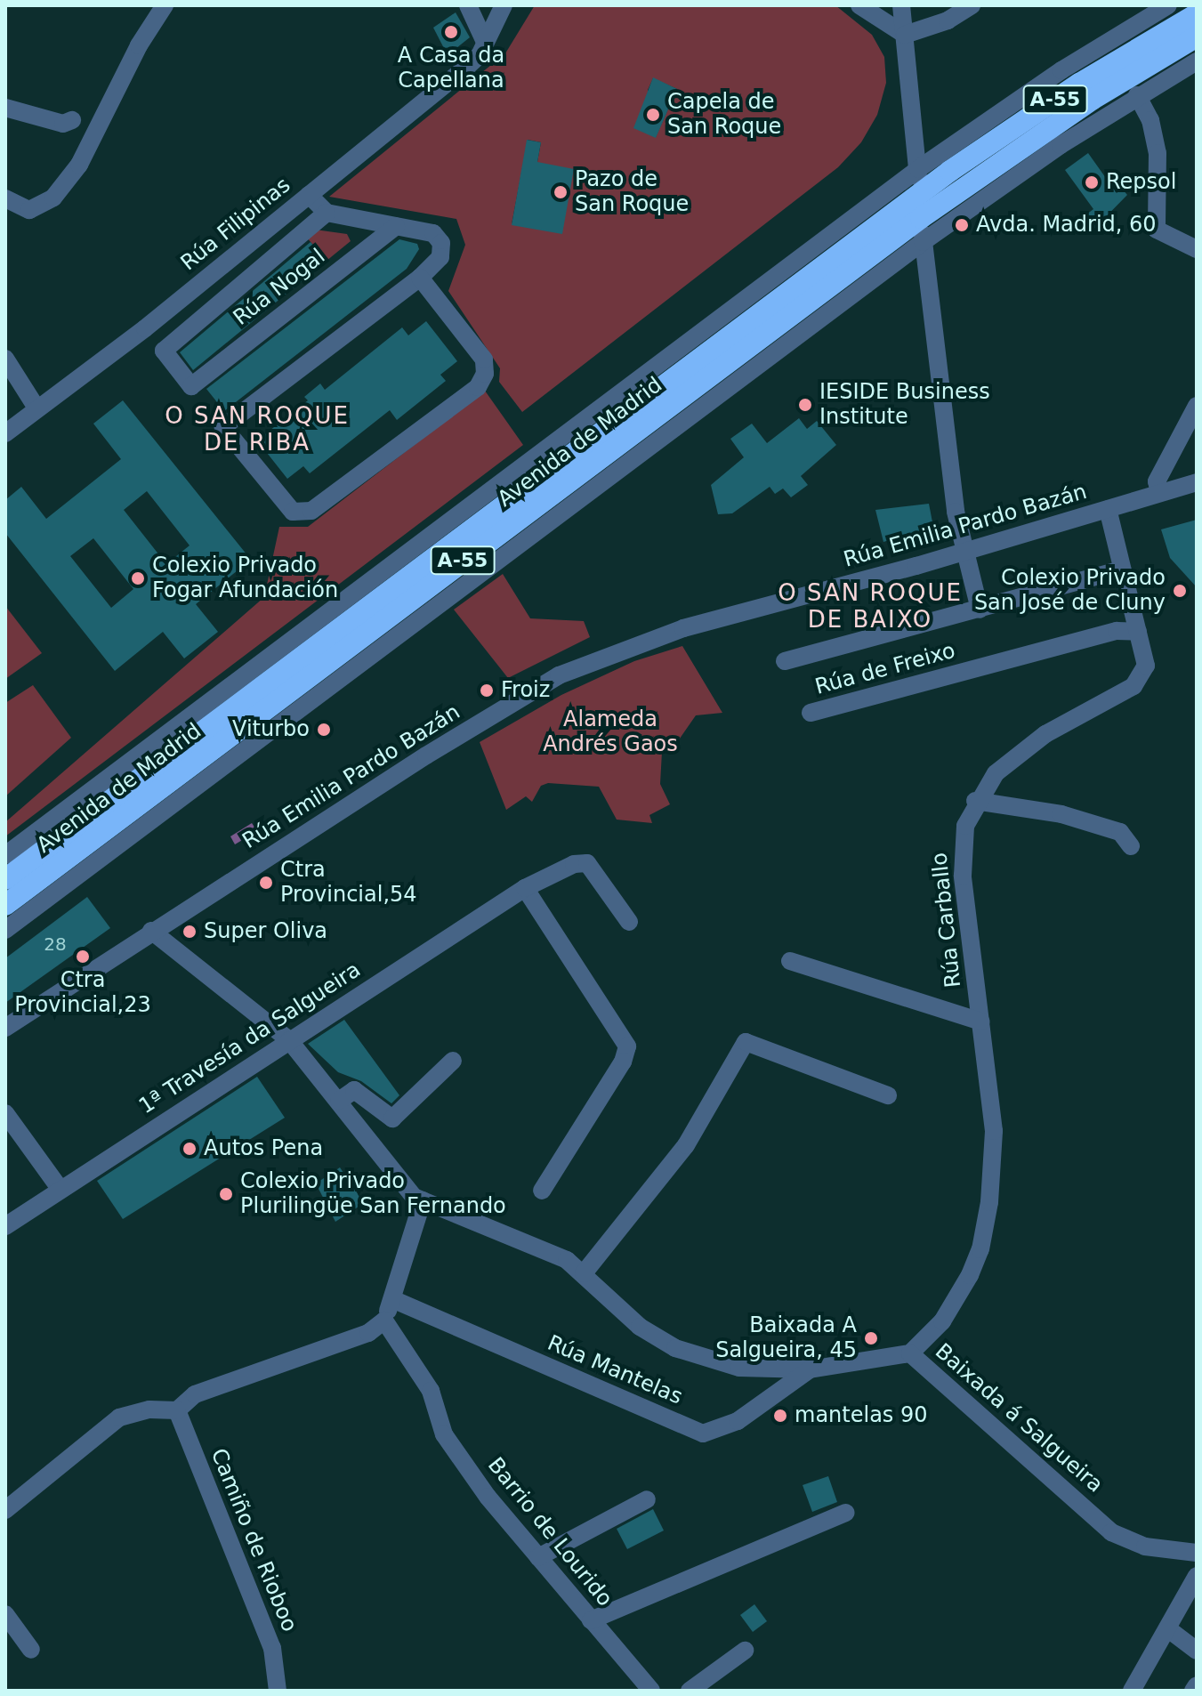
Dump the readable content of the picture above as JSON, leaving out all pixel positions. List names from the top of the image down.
{
  "streets": {
    "highway": ["A-55", "Avenida de Madrid"],
    "street": [
      "Rúa Filipinas",
      "Rúa Nogal",
      "Rúa Emilia Pardo Bazán",
      "Rúa de Freixo",
      "Rúa Carballo",
      "1ª Travesía da Salgueira",
      "Rúa Mantelas",
      "Baixada á Salgueira",
      "Barrio de Lourido",
      "Camiño de Rioboo"
    ]
  },
  "crossings": [
    ["Rúa Emilia Pardo Bazán", "Rúa Carballo"],
    ["Rúa Emilia Pardo Bazán", "Baixada á Salgueira"],
    ["Rúa de Freixo", "Rúa Carballo"],
    ["Rúa Carballo", "Baixada á Salgueira"],
    ["1ª Travesía da Salgueira", "Baixada á Salgueira"],
    ["Rúa Mantelas", "Baixada á Salgueira"]
  ],
  "districts": ["O SAN ROQUE DE RIBA", "O SAN ROQUE DE BAIXO"],
  "parks": ["Alameda Andrés Gaos"],
  "places": [
    "A Casa da Capellana",
    "Capela de San Roque",
    "Repsol",
    "Pazo de San Roque",
    "Avda. Madrid, 60",
    "IESIDE Business Institute",
    "Colexio Privado Fogar Afundación",
    "Colexio Privado San José de Cluny",
    "Froiz",
    "Viturbo",
    "Ctra Provincial,54",
    "Super Oliva",
    "Ctra Provincial,23",
    "Autos Pena",
    "Colexio Privado Plurilingüe San Fernando",
    "Baixada A Salgueira, 45",
    "mantelas 90"
  ],
  "house_numbers": ["28"]
}
